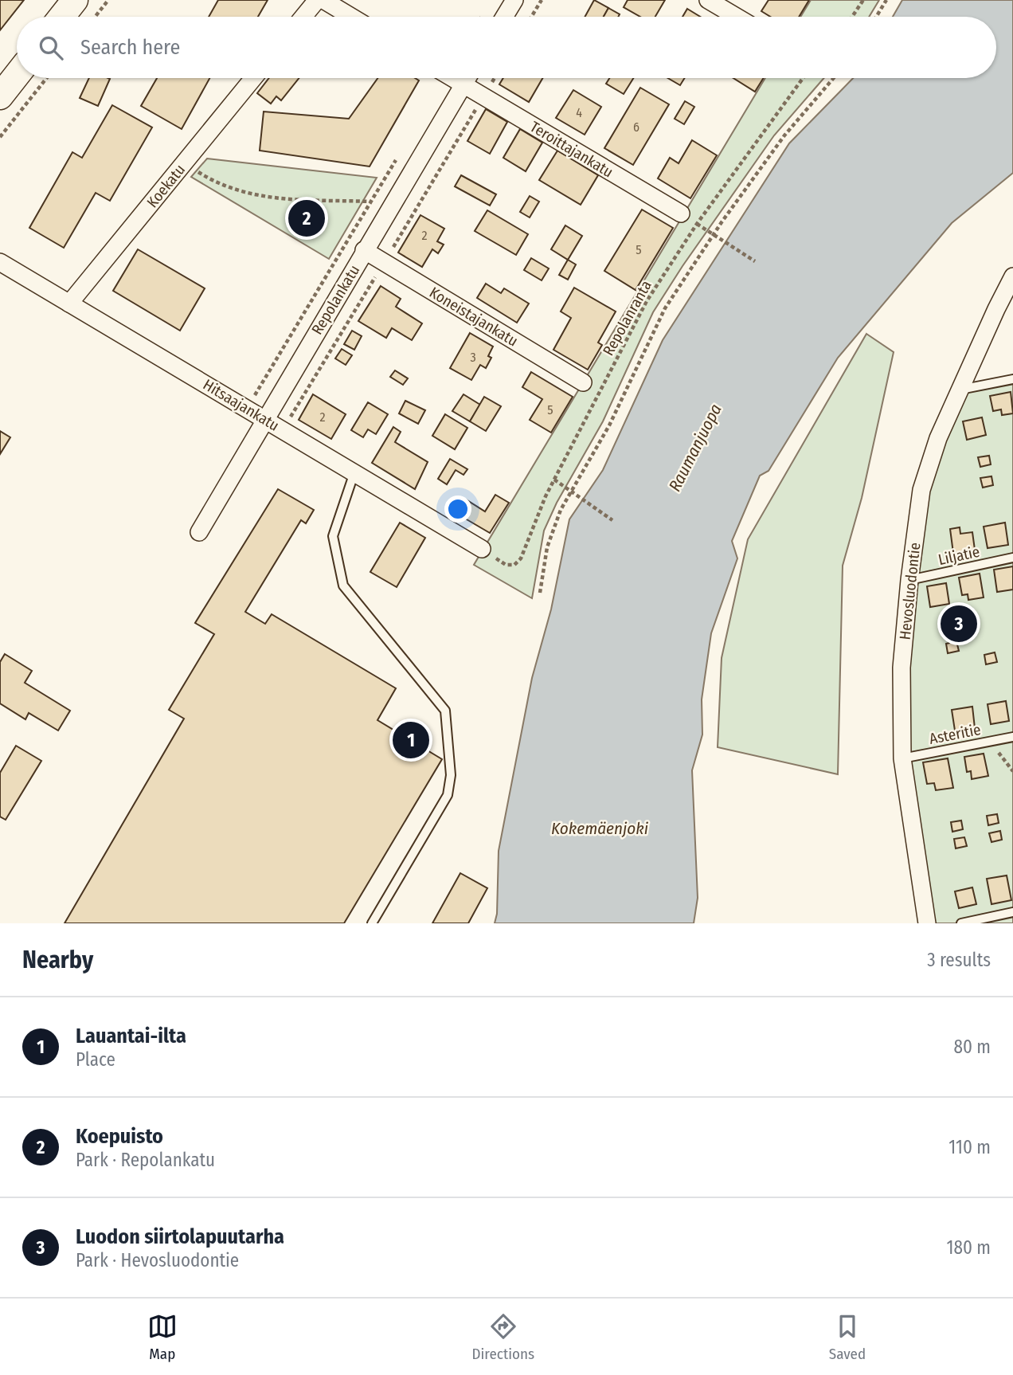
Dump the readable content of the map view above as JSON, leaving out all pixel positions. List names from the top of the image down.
{
  "streets": {
    "street": [
      "Teroittajankatu",
      "Koekatu",
      "Repolankatu",
      "Koneistajankatu",
      "Hitsaajankatu",
      "Hevosluodontie"
    ],
    "lane": ["Liljatie", "Asteritie"],
    "path": ["Repolanranta"]
  },
  "crossings": [
    ["Teroittajankatu", "Repolankatu"],
    ["Koekatu", "Hitsaajankatu"],
    ["Repolankatu", "Koneistajankatu"],
    ["Repolankatu", "Hitsaajankatu"],
    ["Repolanranta", "Hitsaajankatu"],
    ["Liljatie", "Hevosluodontie"],
    ["Hevosluodontie", "Asteritie"]
  ],
  "water": ["Raumanjuopa", "Kokemäenjoki"],
  "house_numbers": [
    "4",
    "6",
    "2",
    "5",
    "3",
    "5",
    "2"
  ],
  "page": {
    "search": "Search here",
    "pins": ["2", "3", "1"],
    "heading": ["Nearby", "3 results"],
    "list": [
      {
        "mark": "1",
        "name": "Lauantai-ilta",
        "note": "Place",
        "value": "80 m"
      },
      {
        "mark": "2",
        "name": "Koepuisto",
        "note": "Park · Repolankatu",
        "value": "110 m"
      },
      {
        "mark": "3",
        "name": "Luodon siirtolapuutarha",
        "note": "Park · Hevosluodontie",
        "value": "180 m"
      }
    ],
    "nav": ["Map", "Directions", "Saved"]
  }
}
